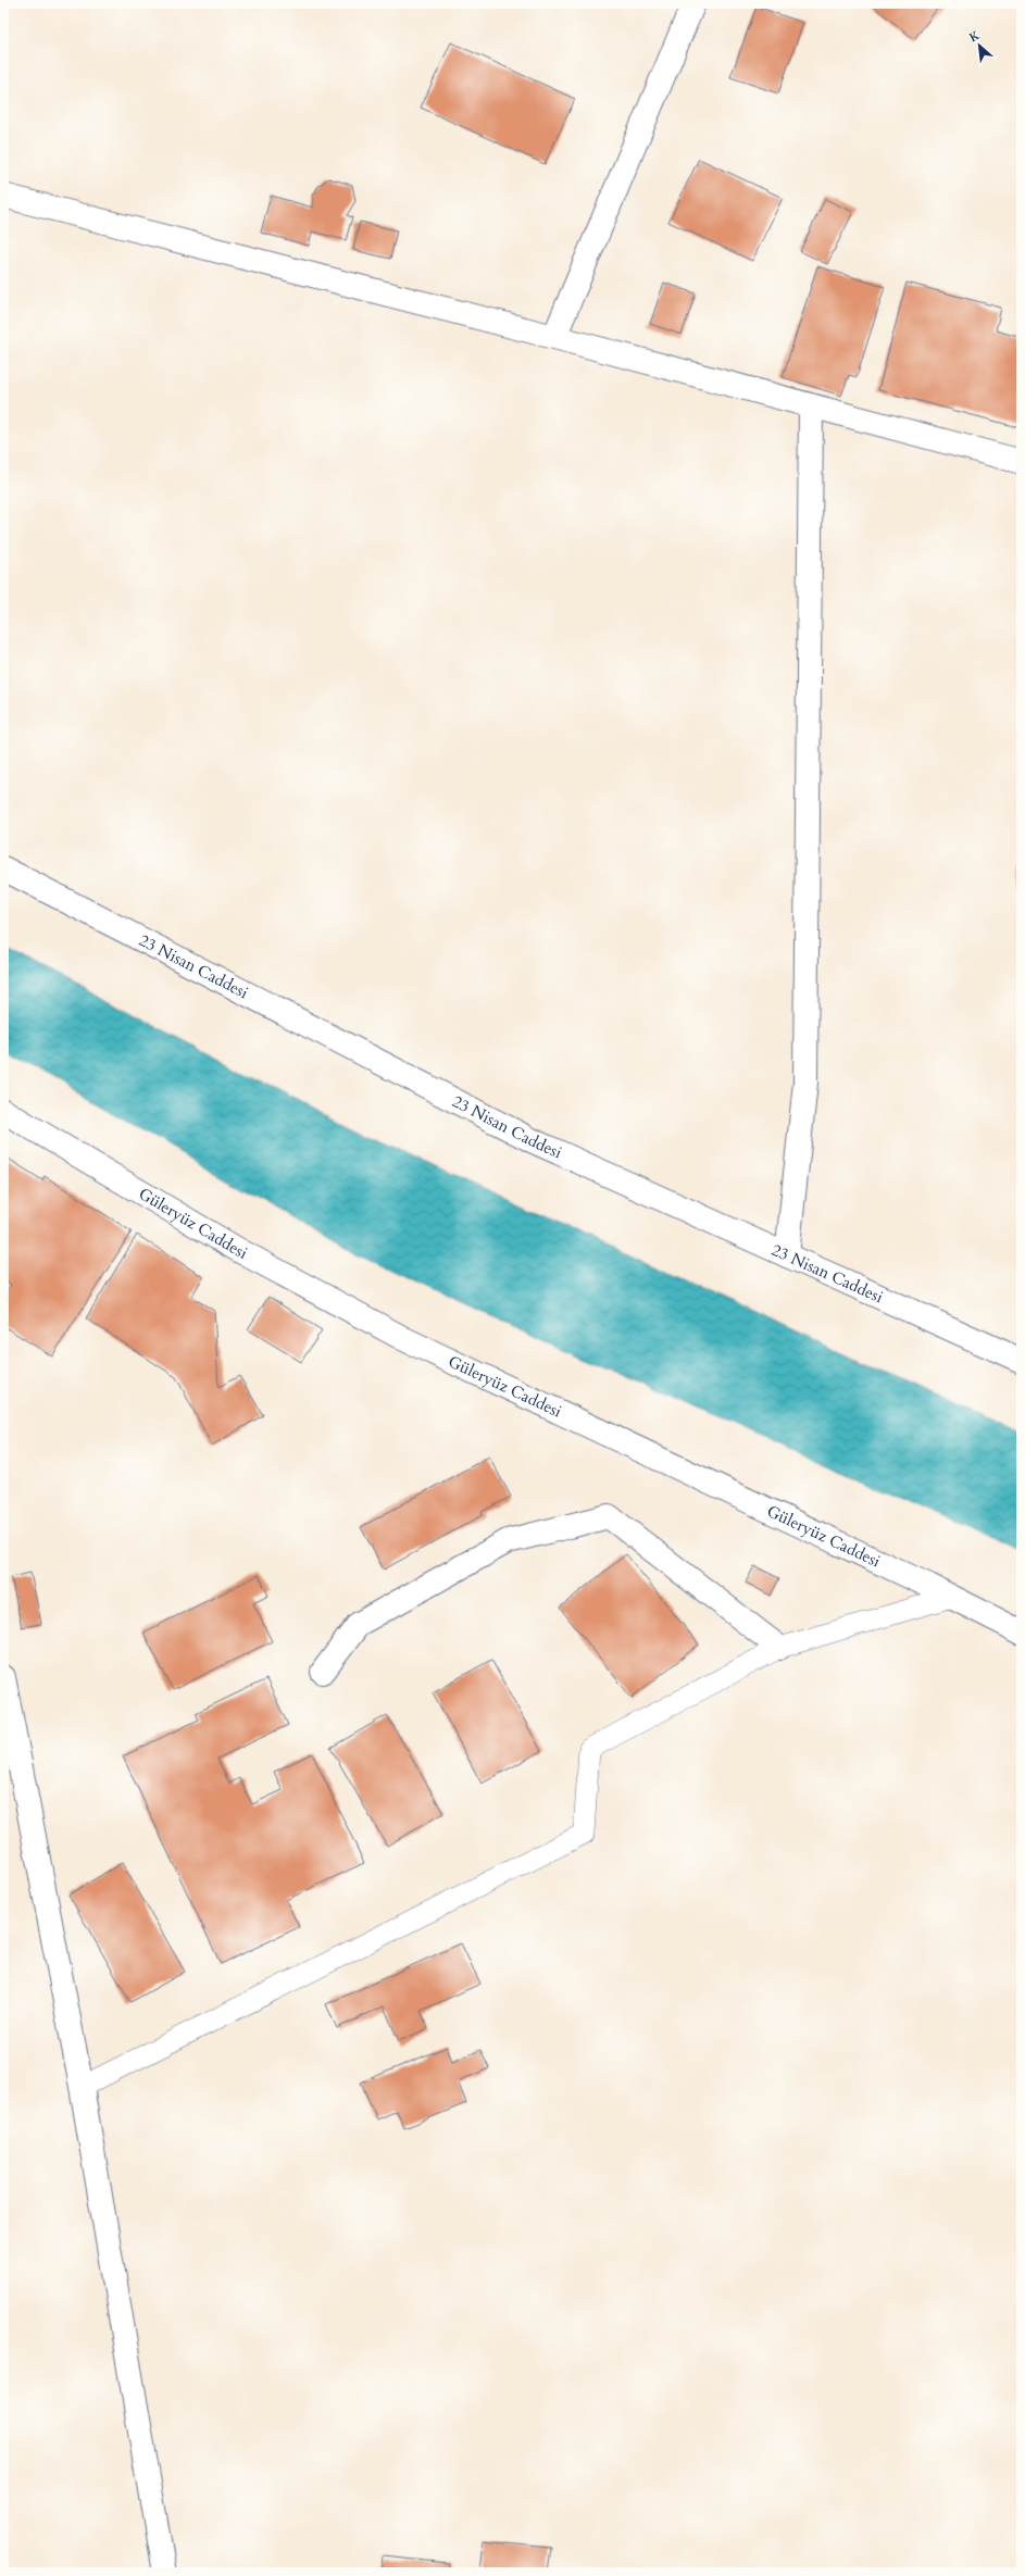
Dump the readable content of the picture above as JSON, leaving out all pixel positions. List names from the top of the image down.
{
  "streets": {
    "street": ["23 Nisan Caddesi", "Güleryüz Caddesi"]
  },
  "north": "top left"
}
